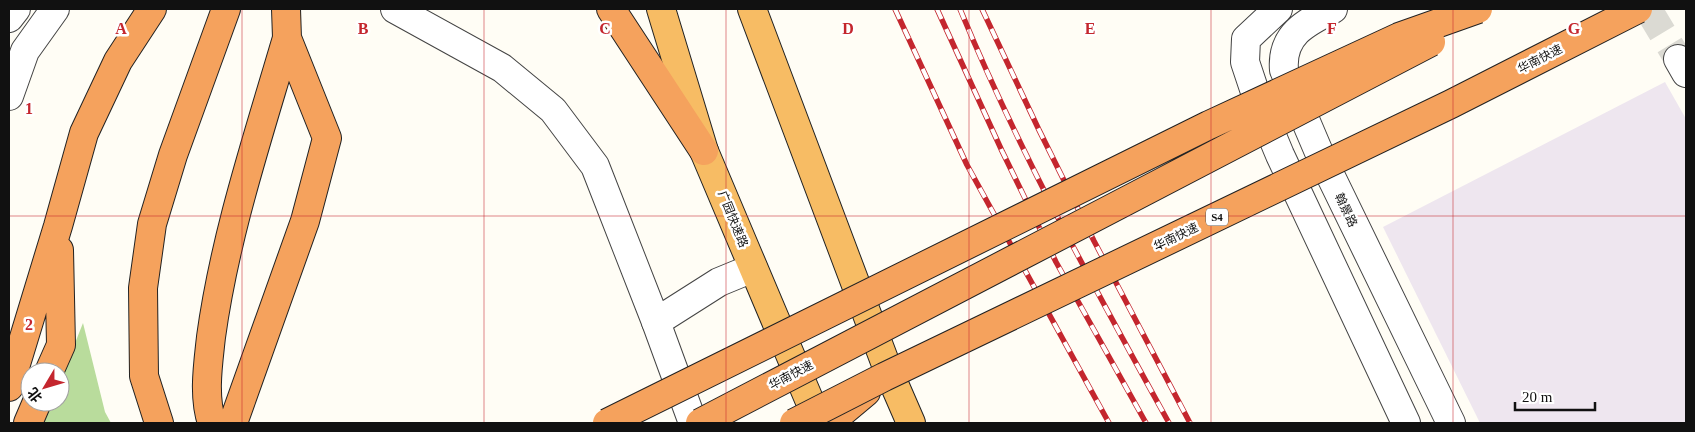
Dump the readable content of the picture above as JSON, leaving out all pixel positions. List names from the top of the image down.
{
  "streets": {
    "highway": ["华南快速", "S4", "广园快速路"],
    "street": ["翰景路"]
  },
  "scale_bar": "20 m",
  "north": "bottom left",
  "grid": {
    "columns": [
      "A",
      "B",
      "C",
      "D",
      "E",
      "F",
      "G"
    ],
    "rows": ["1", "2"]
  }
}
